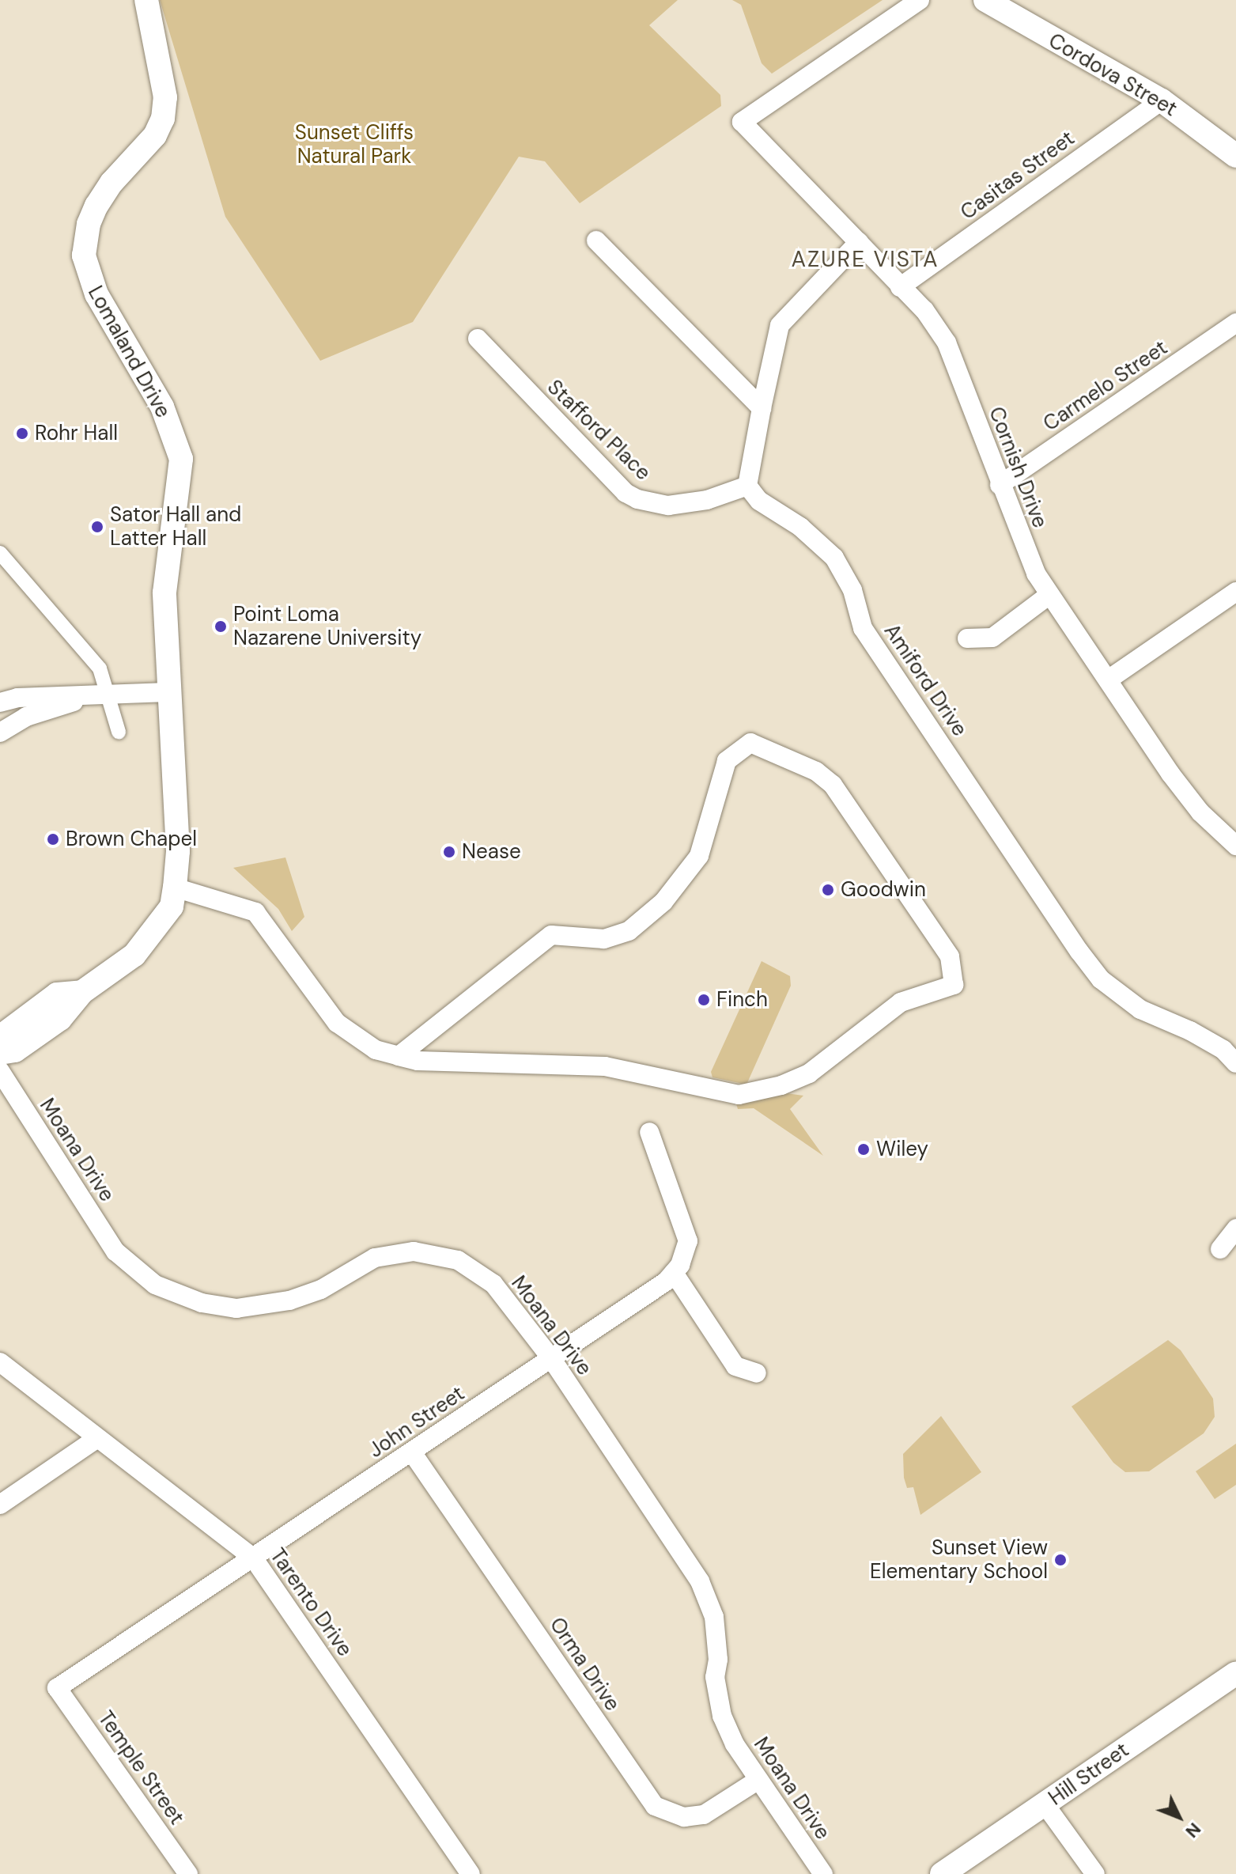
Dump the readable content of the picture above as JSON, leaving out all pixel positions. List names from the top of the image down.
{
  "streets": {
    "street": [
      "Cordova Street",
      "Casitas Street",
      "Lomaland Drive",
      "Carmelo Street",
      "Stafford Place",
      "Cornish Drive",
      "Amiford Drive",
      "Moana Drive",
      "John Street",
      "Tarento Drive",
      "Orma Drive",
      "Temple Street",
      "Hill Street"
    ]
  },
  "crossings": [
    ["Cordova Street", "Casitas Street"],
    ["Casitas Street", "Cornish Drive"],
    ["Carmelo Street", "Cornish Drive"],
    ["Stafford Place", "Amiford Drive"],
    ["Moana Drive", "John Street"],
    ["Moana Drive", "Orma Drive"],
    ["John Street", "Tarento Drive"],
    ["John Street", "Orma Drive"],
    ["John Street", "Temple Street"]
  ],
  "districts": ["AZURE VISTA"],
  "parks": ["Sunset Cliffs Natural Park"],
  "places": [
    "Rohr Hall",
    "Sator Hall and Latter Hall",
    "Point Loma Nazarene University",
    "Brown Chapel",
    "Nease",
    "Goodwin",
    "Finch",
    "Wiley",
    "Sunset View Elementary School"
  ],
  "north": "bottom right"
}
